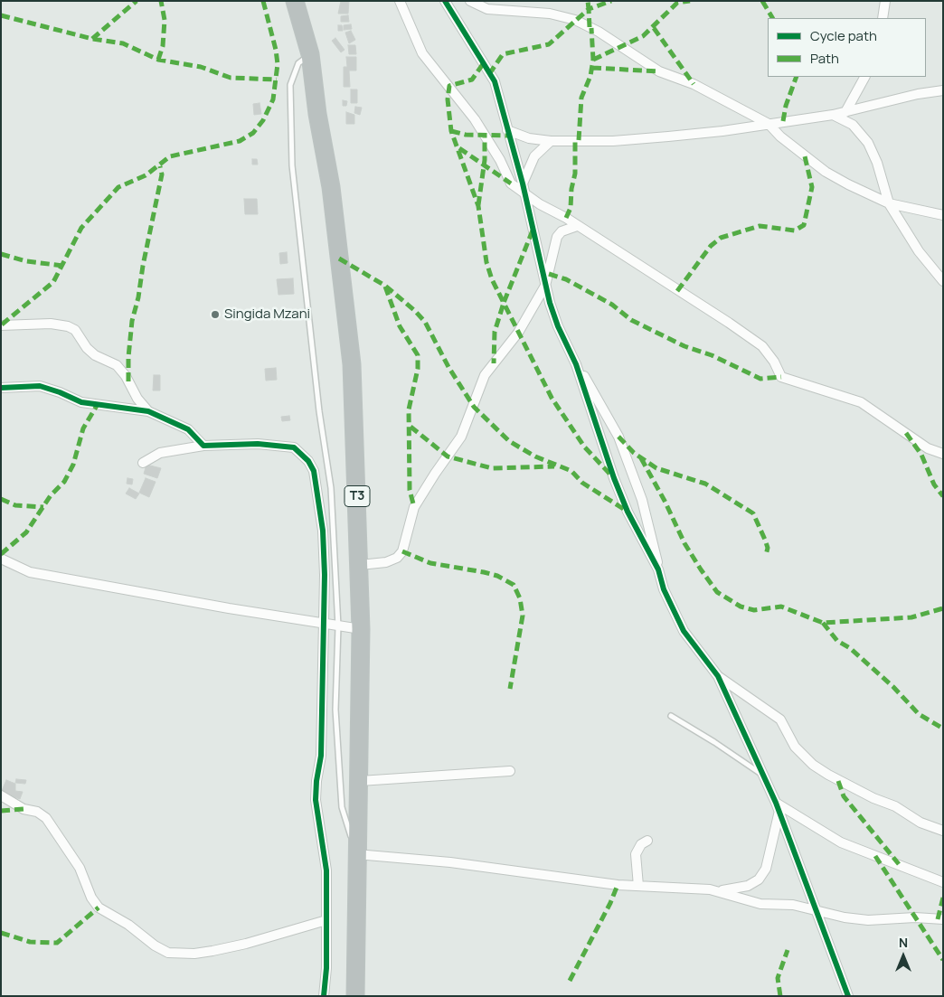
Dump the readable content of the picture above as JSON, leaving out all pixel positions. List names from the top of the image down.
{
  "streets": {
    "highway": ["T3"]
  },
  "places": ["Singida Mzani"],
  "legend": ["Cycle path", "Path"],
  "north": "top"
}
